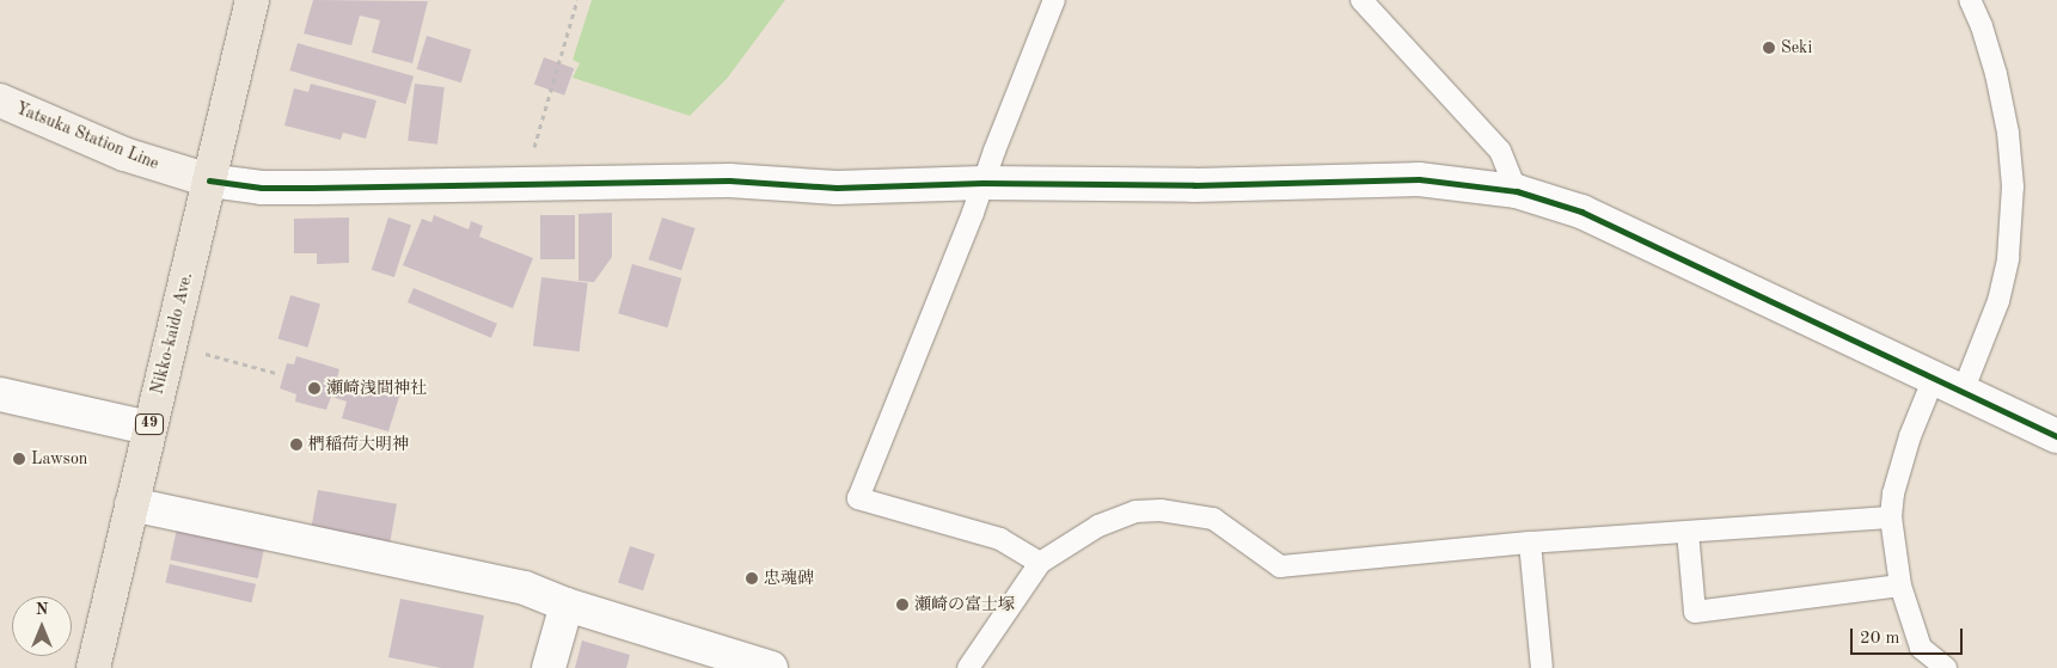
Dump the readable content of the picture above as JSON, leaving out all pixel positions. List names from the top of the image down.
{
  "streets": {
    "main road": ["Yatsuka Station Line", "Nikko-kaido Ave.", "49"]
  },
  "crossings": [
    ["Yatsuka Station Line", "Nikko-kaido Ave."]
  ],
  "places": [
    "Seki",
    "瀬崎浅間神社",
    "椚稲荷大明神",
    "Lawson",
    "忠魂碑",
    "瀬崎の富士塚"
  ],
  "scale_bar": "20 m",
  "north": "top"
}
